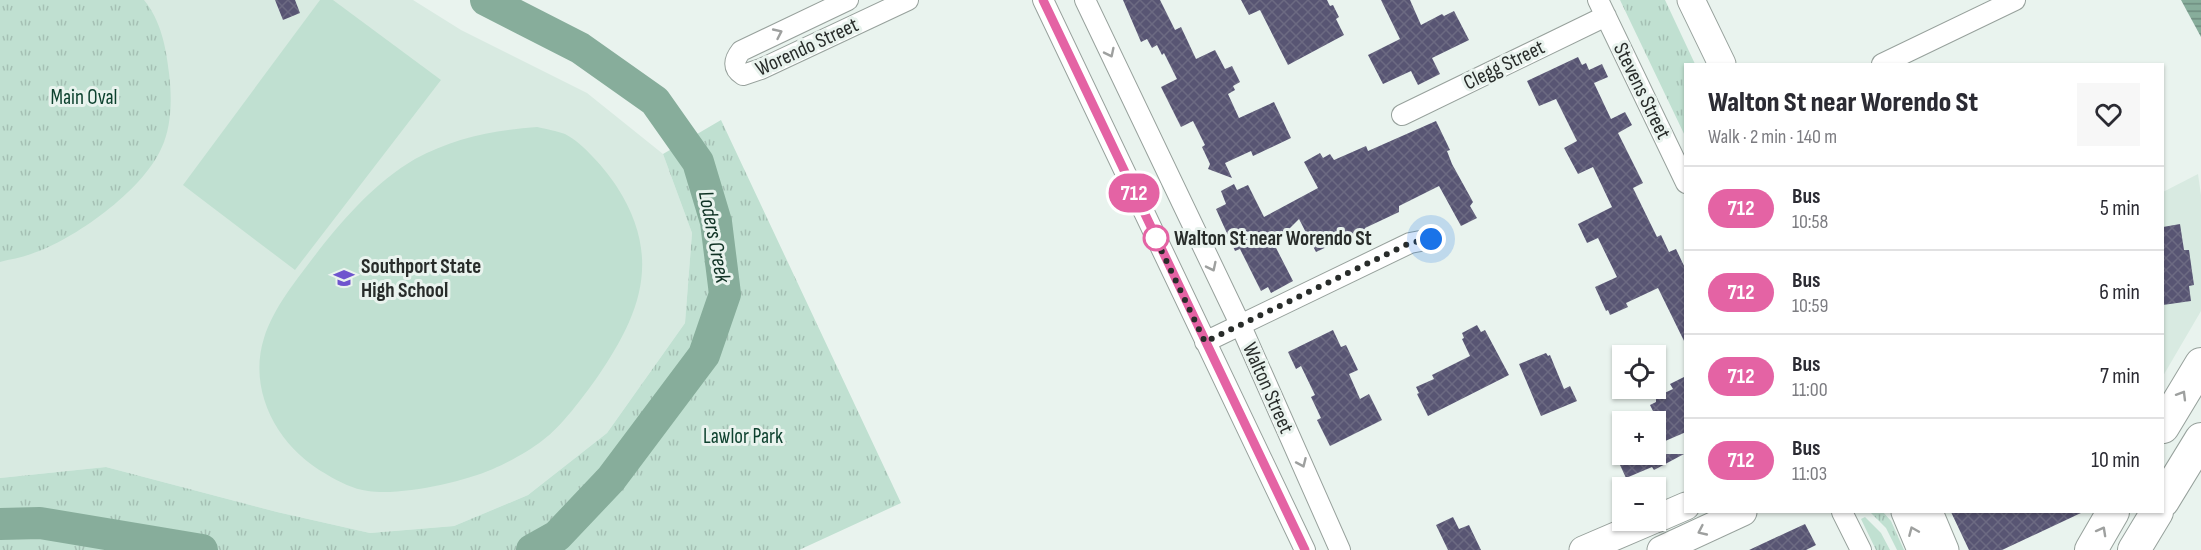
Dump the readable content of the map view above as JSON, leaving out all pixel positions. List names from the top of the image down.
{
  "streets": {
    "street": [
      "Worendo Street",
      "Clegg Street",
      "Stevens Street",
      "Walton Street"
    ]
  },
  "crossings": [
    ["Clegg Street", "Stevens Street"]
  ],
  "water": ["Loders Creek"],
  "parks": ["Main Oval", "Lawlor Park"],
  "places": {
    "other": ["Walton St near Worendo St"],
    "school or university": ["Southport State High School"]
  },
  "lines": ["bus line 712"],
  "page": {
    "on_map": "712",
    "heading": ["Walton St near Worendo St", "Walk · 2 min · 140 m"],
    "list": [
      {
        "mark": "712",
        "name": "Bus",
        "note": "10:58",
        "value": "5 min"
      },
      {
        "mark": "712",
        "name": "Bus",
        "note": "10:59",
        "value": "6 min"
      },
      {
        "mark": "712",
        "name": "Bus",
        "note": "11:00",
        "value": "7 min"
      },
      {
        "mark": "712",
        "name": "Bus",
        "note": "11:03",
        "value": "10 min"
      }
    ],
    "map_buttons": ["+", "−"]
  }
}
